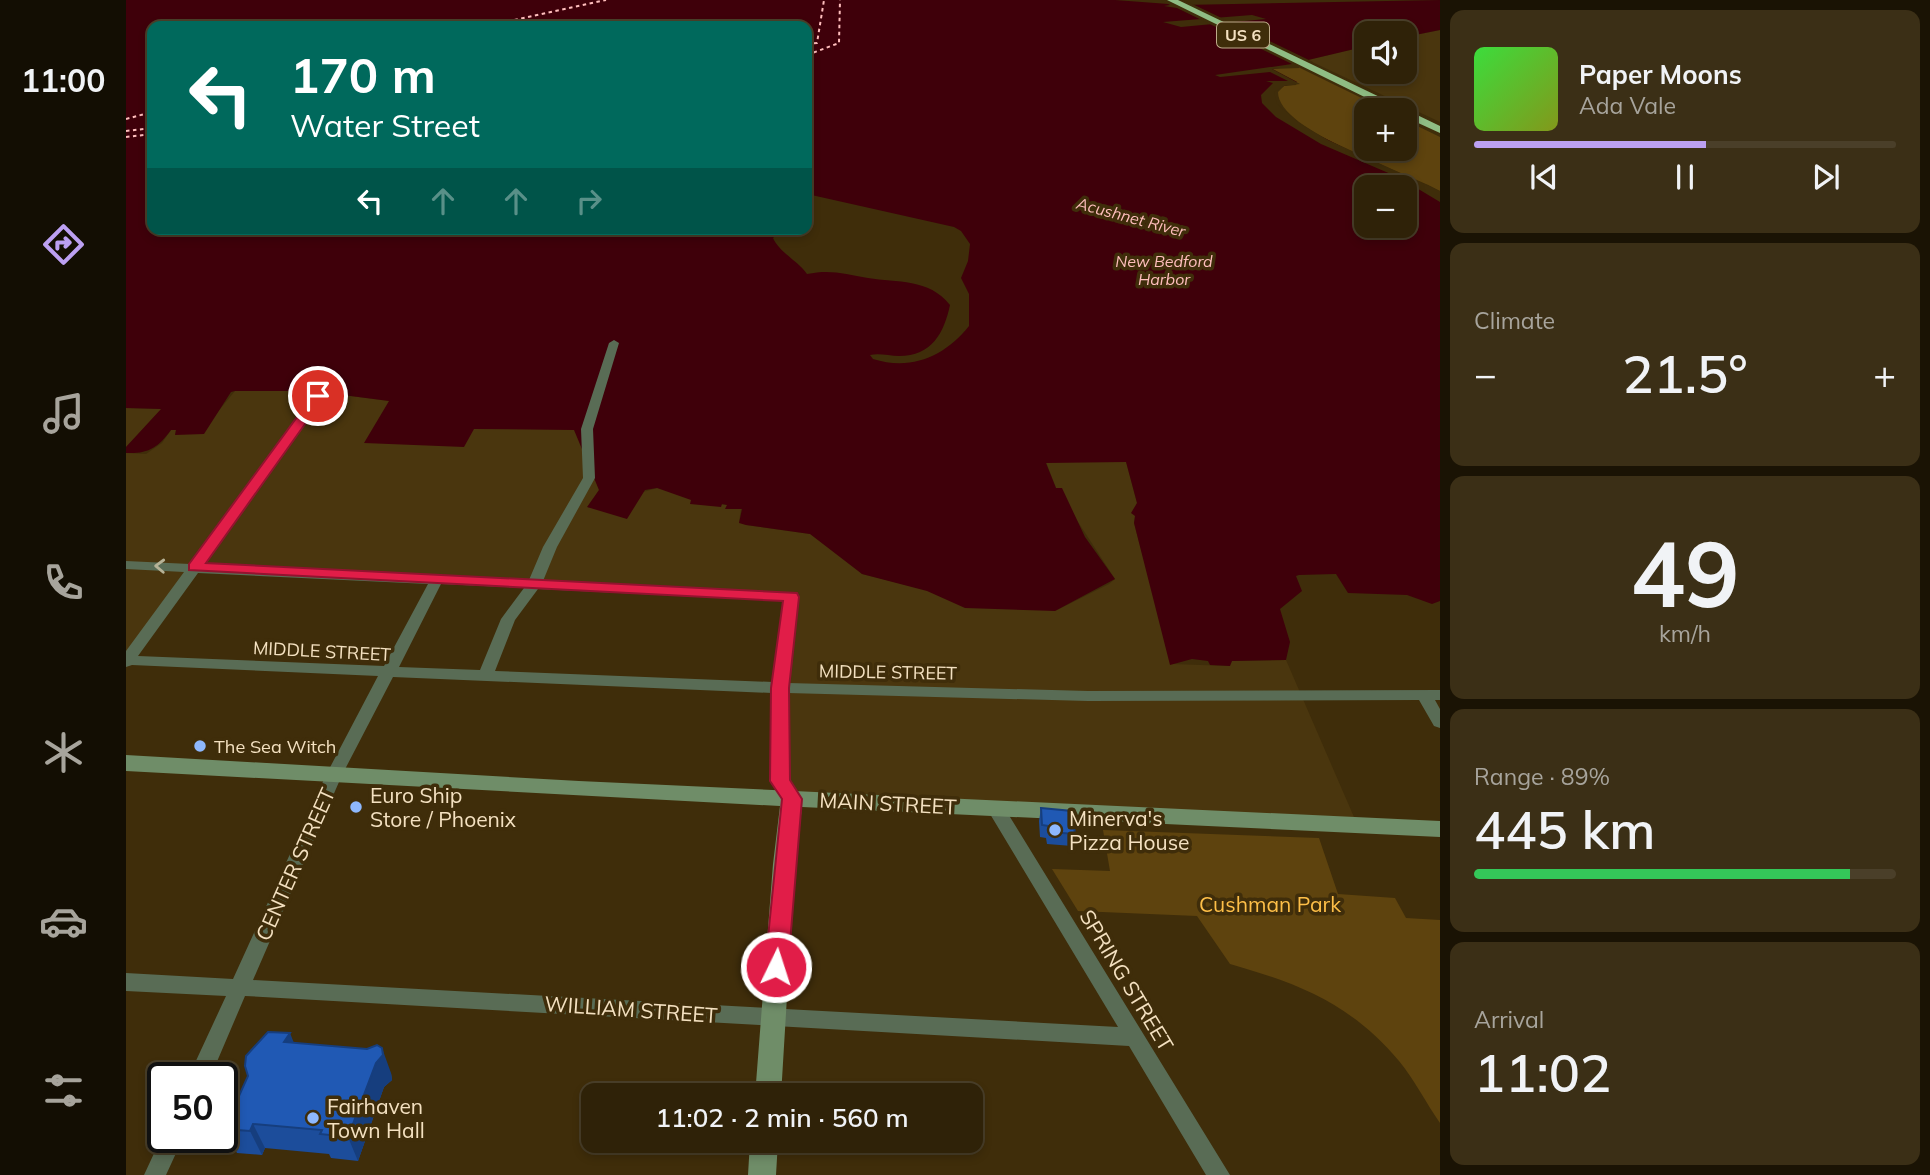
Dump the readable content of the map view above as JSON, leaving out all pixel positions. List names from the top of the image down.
{
  "streets": {
    "highway": ["US 6"],
    "main road": ["MAIN STREET"],
    "street": [
      "MIDDLE STREET",
      "CENTER STREET",
      "SPRING STREET",
      "WILLIAM STREET"
    ]
  },
  "crossings": [
    ["MIDDLE STREET", "CENTER STREET"],
    ["MAIN STREET", "CENTER STREET"],
    ["MAIN STREET", "SPRING STREET"],
    ["CENTER STREET", "WILLIAM STREET"],
    ["SPRING STREET", "WILLIAM STREET"]
  ],
  "water": ["Acushnet River", "New Bedford Harbor"],
  "parks": ["Cushman Park"],
  "places": [
    "The Sea Witch",
    "Euro Ship Store / Phoenix",
    "Minerva's Pizza House",
    "Fairhaven Town Hall"
  ],
  "page": {
    "tabs": "11:00",
    "map_buttons": ["+", "−"],
    "turn": ["170 m", "Water Street"],
    "song": ["Paper Moons", "Ada Vale"],
    "tile": [
      "Climate",
      ["49", "km/h"],
      ["Range · 89%", "445 km"],
      ["Arrival", "11:02"]
    ],
    "heat": ["−", "21.5°", "+"],
    "limit": "50",
    "trip": "11:02 · 2 min · 560 m"
  }
}
